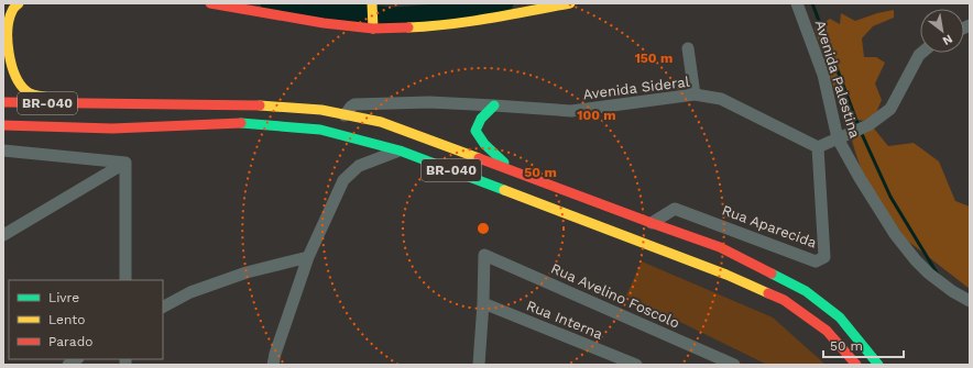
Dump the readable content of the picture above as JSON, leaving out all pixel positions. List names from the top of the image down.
{
  "streets": {
    "main road": ["BR-040"],
    "street": [
      "Avenida Palestina",
      "Avenida Sideral",
      "Rua Aparecida",
      "Rua Avelino Foscolo",
      "Rua Interna"
    ]
  },
  "crossings": [
    ["Avenida Sideral", "BR-040"],
    ["Avenida Sideral", "Rua Aparecida"],
    ["BR-040", "Rua Aparecida"],
    ["Rua Avelino Foscolo", "Rua Interna"]
  ],
  "legend": ["Livre", "Lento", "Parado"],
  "scale_bar": "50 m",
  "north": "bottom right",
  "rings": ["150 m", "100 m", "50 m"]
}
